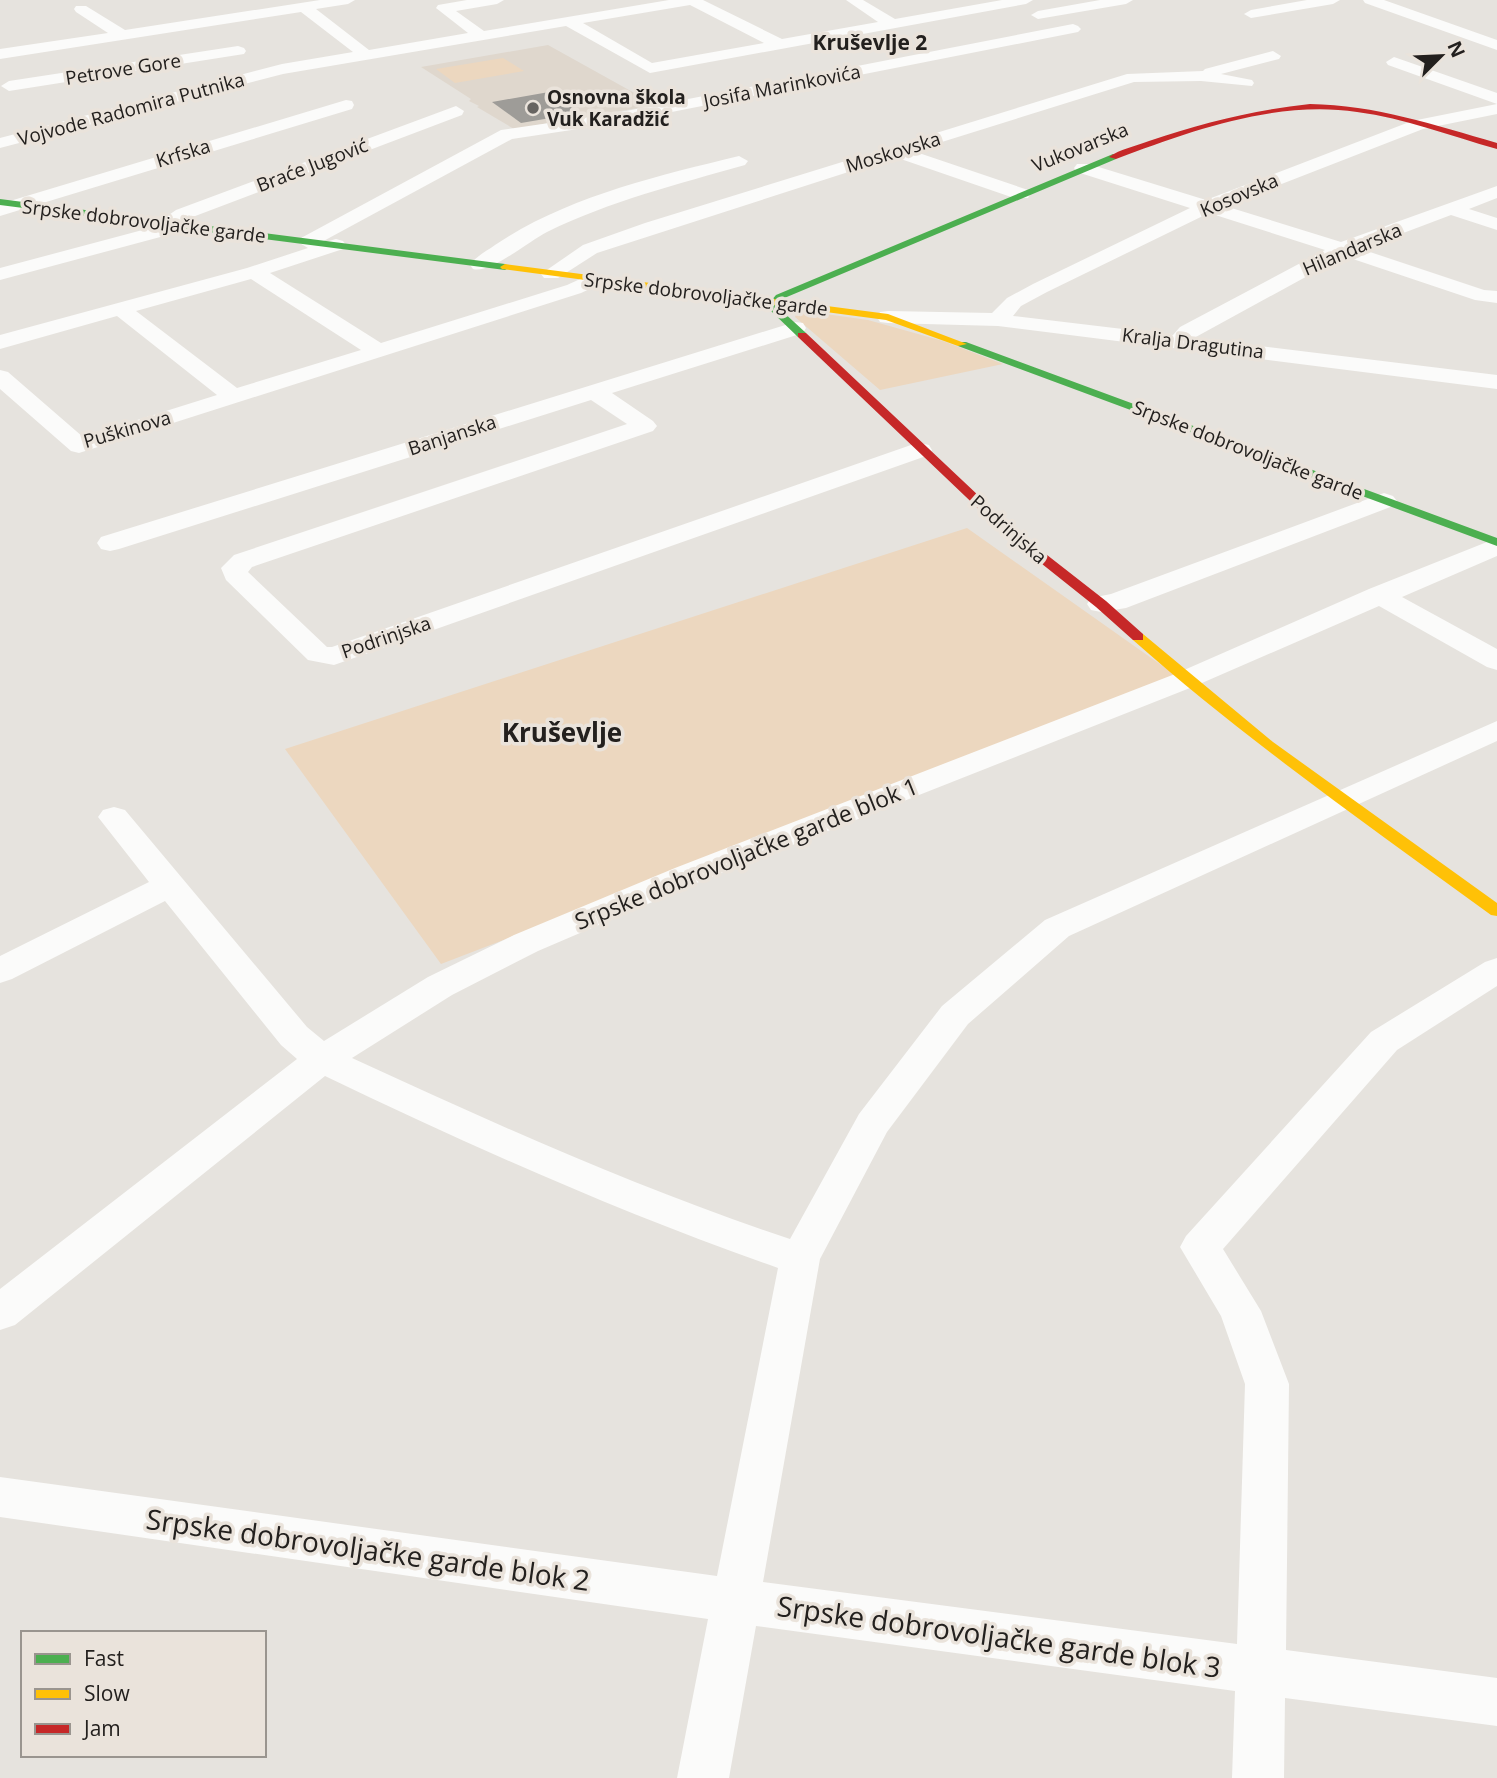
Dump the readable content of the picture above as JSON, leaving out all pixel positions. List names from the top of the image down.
{
  "streets": {
    "street": [
      "Petrove Gore",
      "Josifa Marinkovića",
      "Vojvode Radomira Putnika",
      "Vukovarska",
      "Moskovska",
      "Krfska",
      "Braće Jugović",
      "Kosovska",
      "Srpske dobrovoljačke garde",
      "Hilandarska",
      "Kralja Dragutina",
      "Puškinova",
      "Banjanska",
      "Podrinjska",
      "Srpske dobrovoljačke garde blok 1",
      "Srpske dobrovoljačke garde blok 2",
      "Srpske dobrovoljačke garde blok 3"
    ]
  },
  "crossings": [
    ["Petrove Gore", "Vojvode Radomira Putnika"],
    ["Josifa Marinkovića", "Srpske dobrovoljačke garde"],
    ["Vukovarska", "Kosovska"],
    ["Vukovarska", "Srpske dobrovoljačke garde"],
    ["Vukovarska", "Podrinjska"],
    ["Moskovska", "Srpske dobrovoljačke garde"],
    ["Krfska", "Srpske dobrovoljačke garde"],
    ["Braće Jugović", "Srpske dobrovoljačke garde"],
    ["Kosovska", "Kralja Dragutina"],
    ["Srpske dobrovoljačke garde", "Kralja Dragutina"],
    ["Srpske dobrovoljačke garde", "Puškinova"],
    ["Srpske dobrovoljačke garde", "Podrinjska"],
    ["Srpske dobrovoljačke garde", "Srpske dobrovoljačke garde blok 1"],
    ["Hilandarska", "Kralja Dragutina"],
    ["Banjanska", "Podrinjska"],
    ["Podrinjska", "Srpske dobrovoljačke garde blok 1"],
    ["Srpske dobrovoljačke garde blok 2", "Srpske dobrovoljačke garde blok 3"]
  ],
  "districts": ["Kruševlje 2", "Kruševlje"],
  "places": ["Osnovna škola Vuk Karadžić"],
  "legend": ["Fast", "Slow", "Jam"],
  "north": "top right"
}
